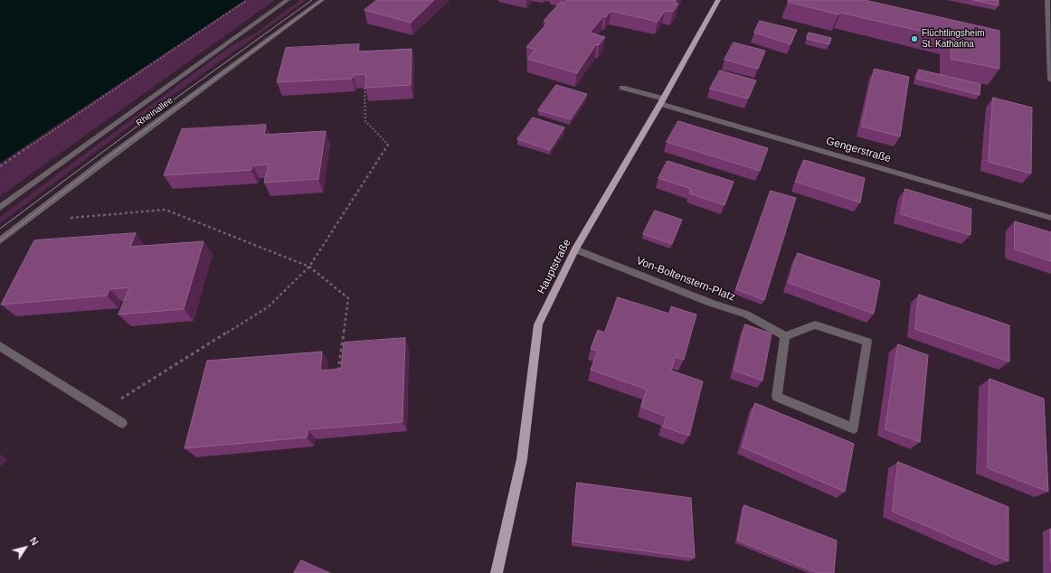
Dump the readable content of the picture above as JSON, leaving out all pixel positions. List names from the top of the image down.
{
  "streets": {
    "main road": ["Hauptstraße"],
    "street": ["Rheinallee", "Gengerstraße", "Von-Boltenstern-Platz"]
  },
  "crossings": [
    ["Gengerstraße", "Hauptstraße"],
    ["Hauptstraße", "Von-Boltenstern-Platz"]
  ],
  "places": ["Flüchtlingsheim St. Katharina"],
  "north": "top right"
}
